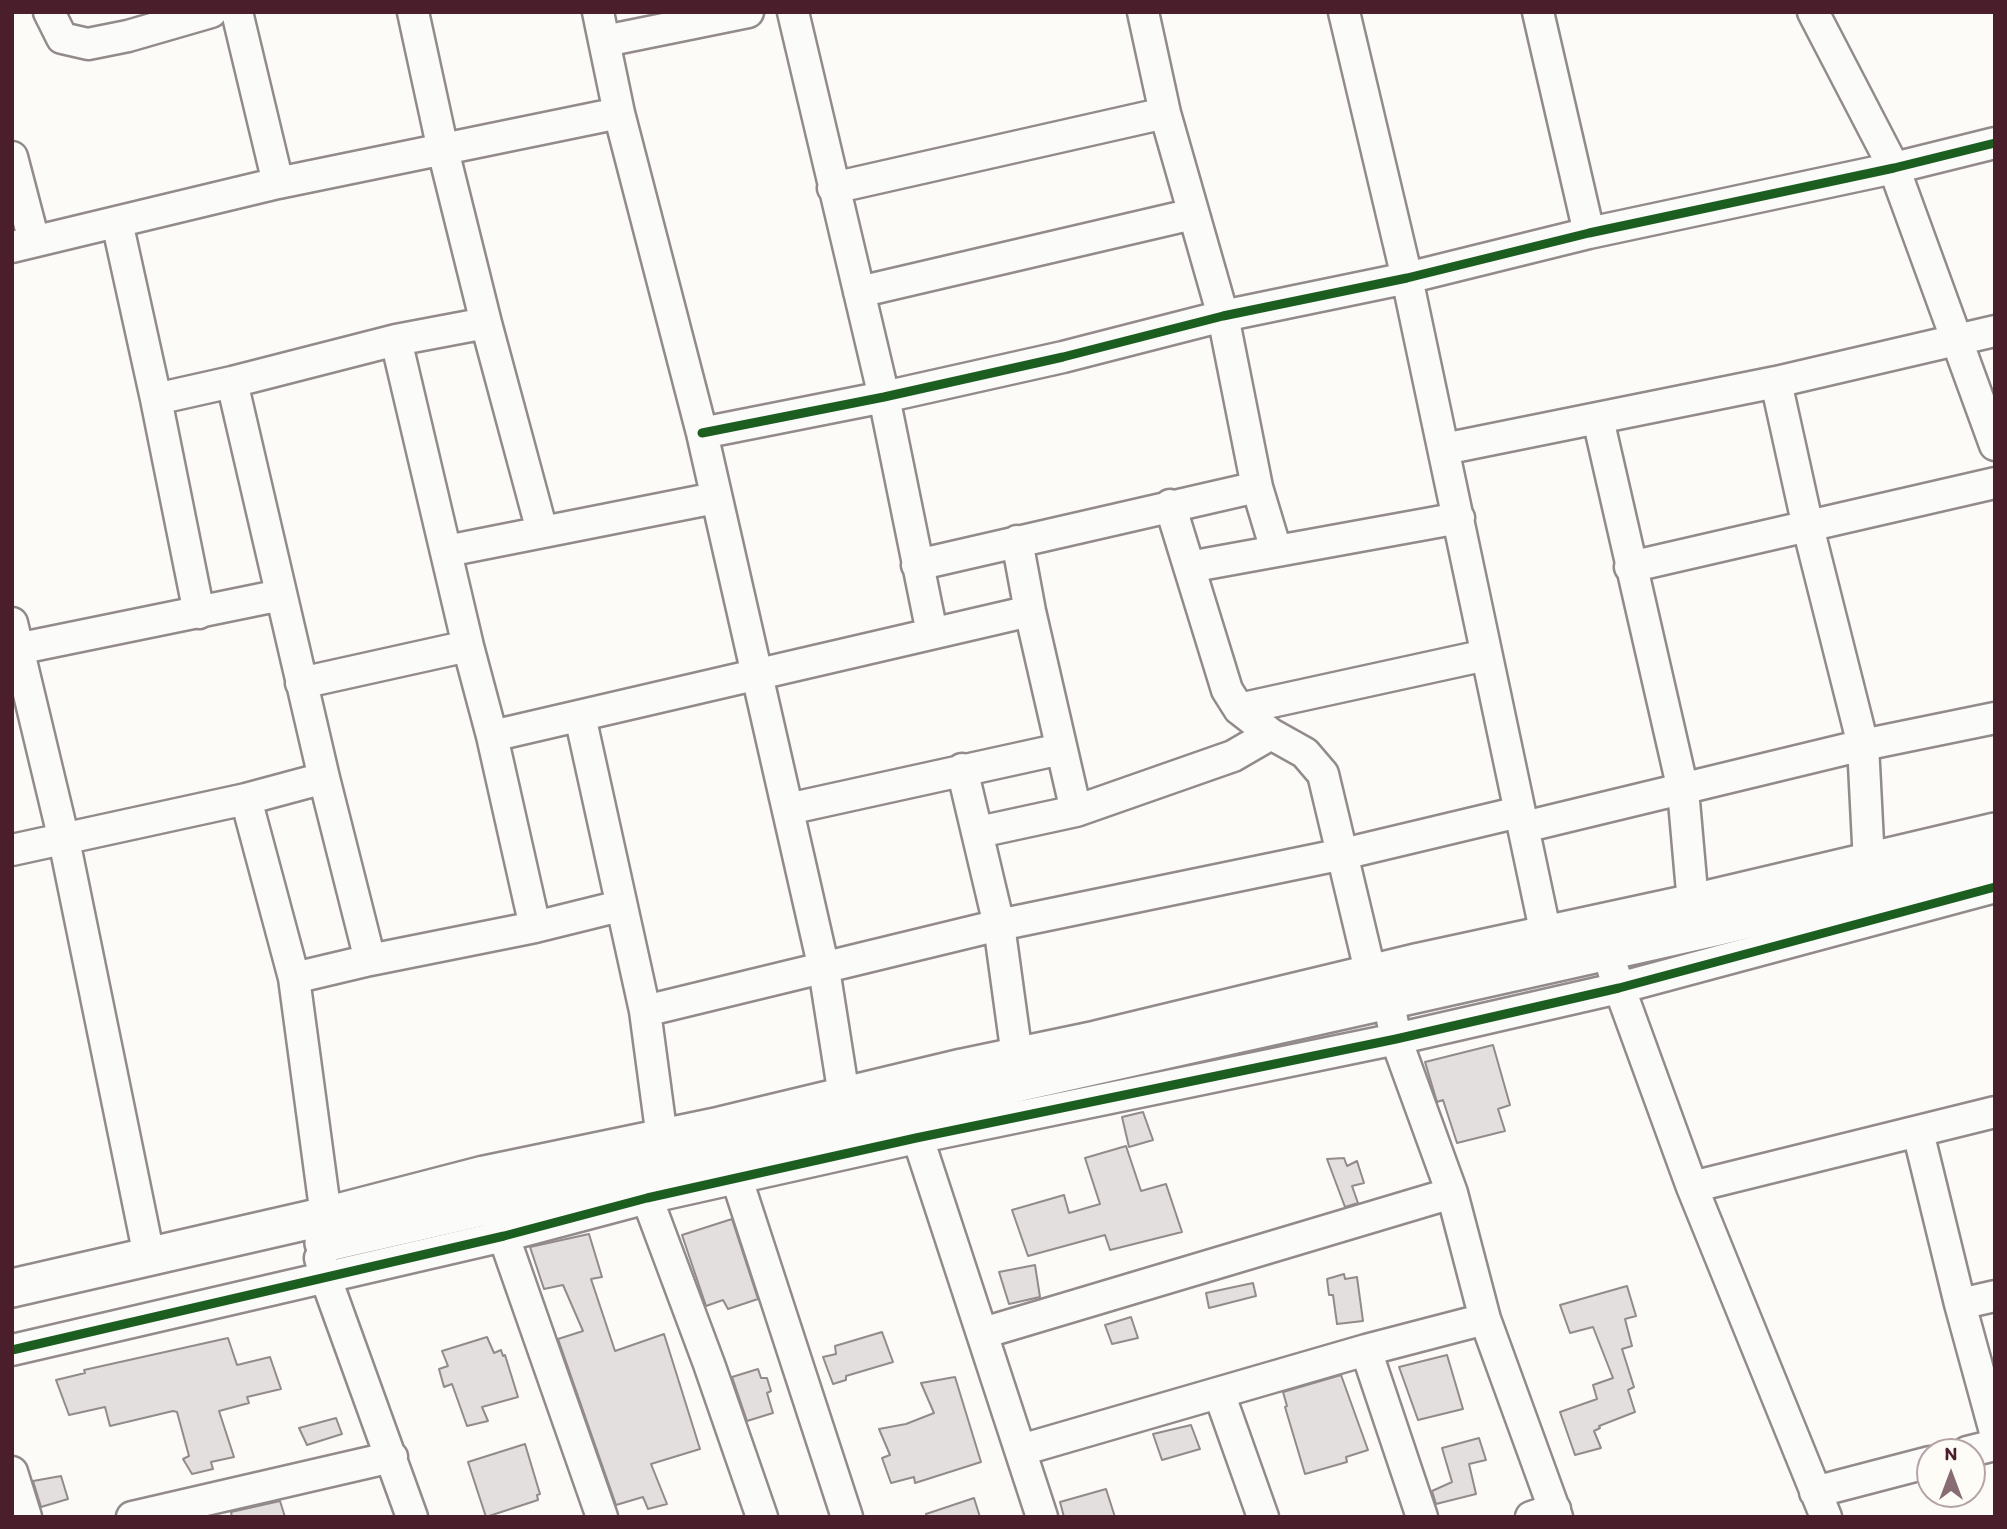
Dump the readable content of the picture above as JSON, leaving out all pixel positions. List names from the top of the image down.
{
  "north": "top"
}
